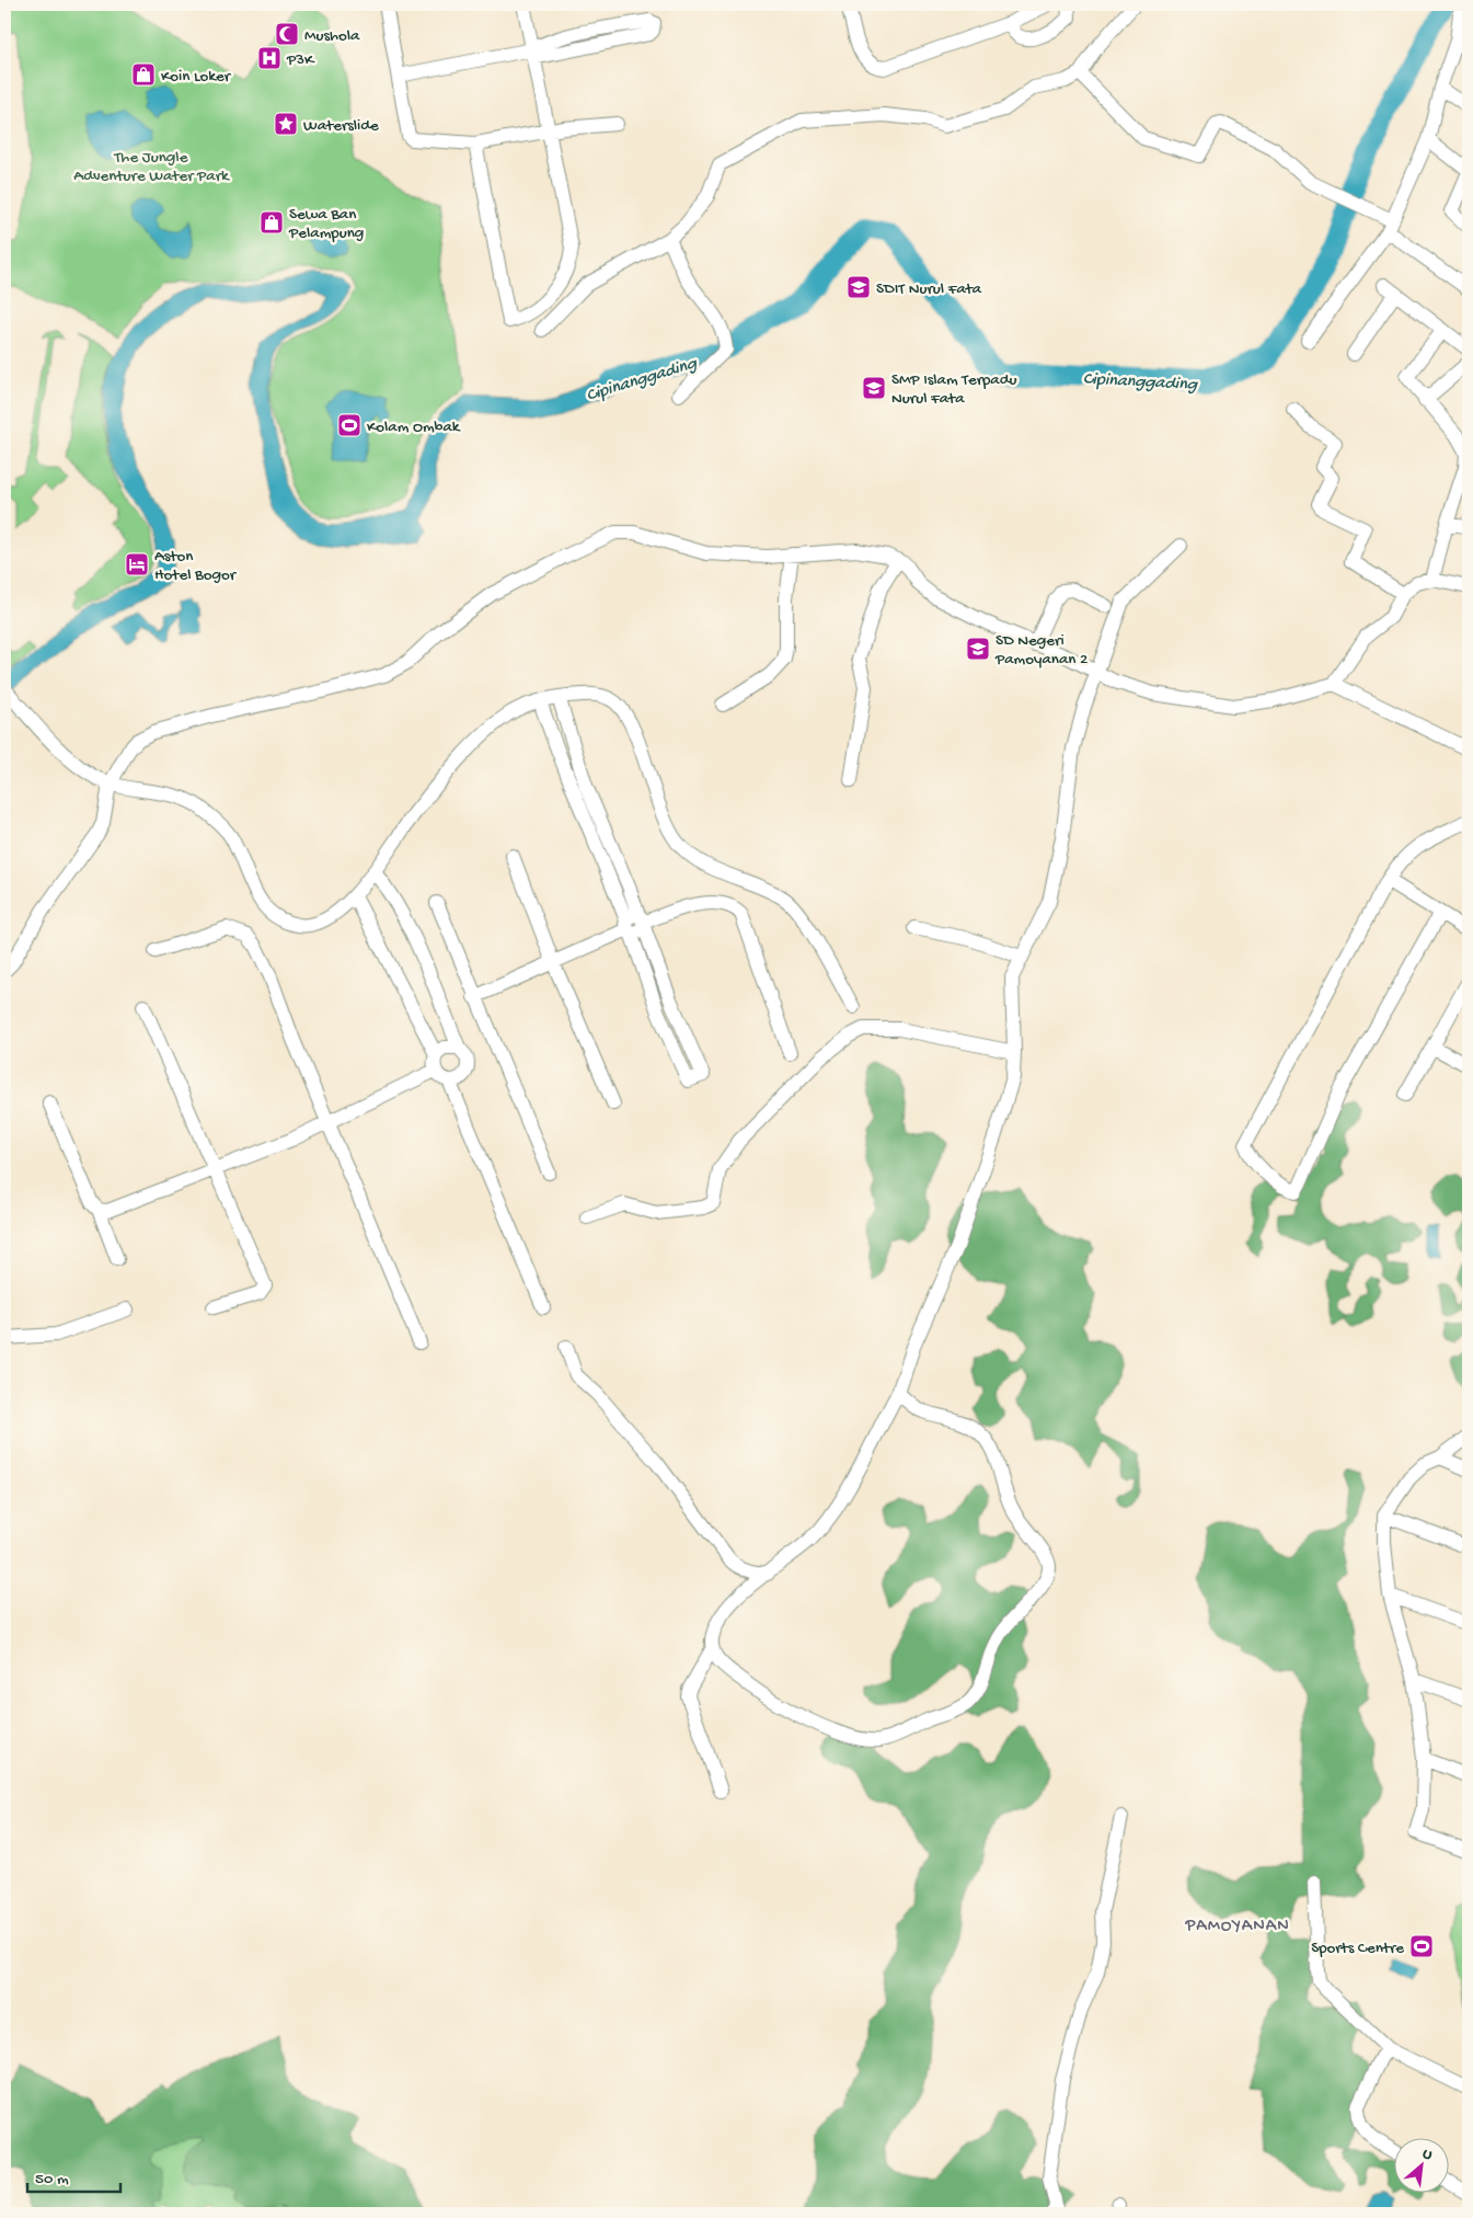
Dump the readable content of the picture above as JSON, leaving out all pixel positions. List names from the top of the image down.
{
  "districts": ["PAMOYANAN"],
  "water": ["Cipinanggading"],
  "parks": ["The Jungle Adventure Water Park"],
  "places": {
    "mosque": ["Mushola"],
    "hospital": ["P3K"],
    "shop": ["Koin Loker", "Sewa Ban Pelampung"],
    "place": ["Waterslide"],
    "school or university": ["SDIT Nurul Fata", "SMP Islam Terpadu Nurul Fata", "SD Negeri Pamoyanan 2"],
    "sports": ["Kolam Ombak", "Sports Centre"],
    "hotel": ["Aston Hotel Bogor"]
  },
  "scale_bar": "50 m",
  "north": "top right"
}
